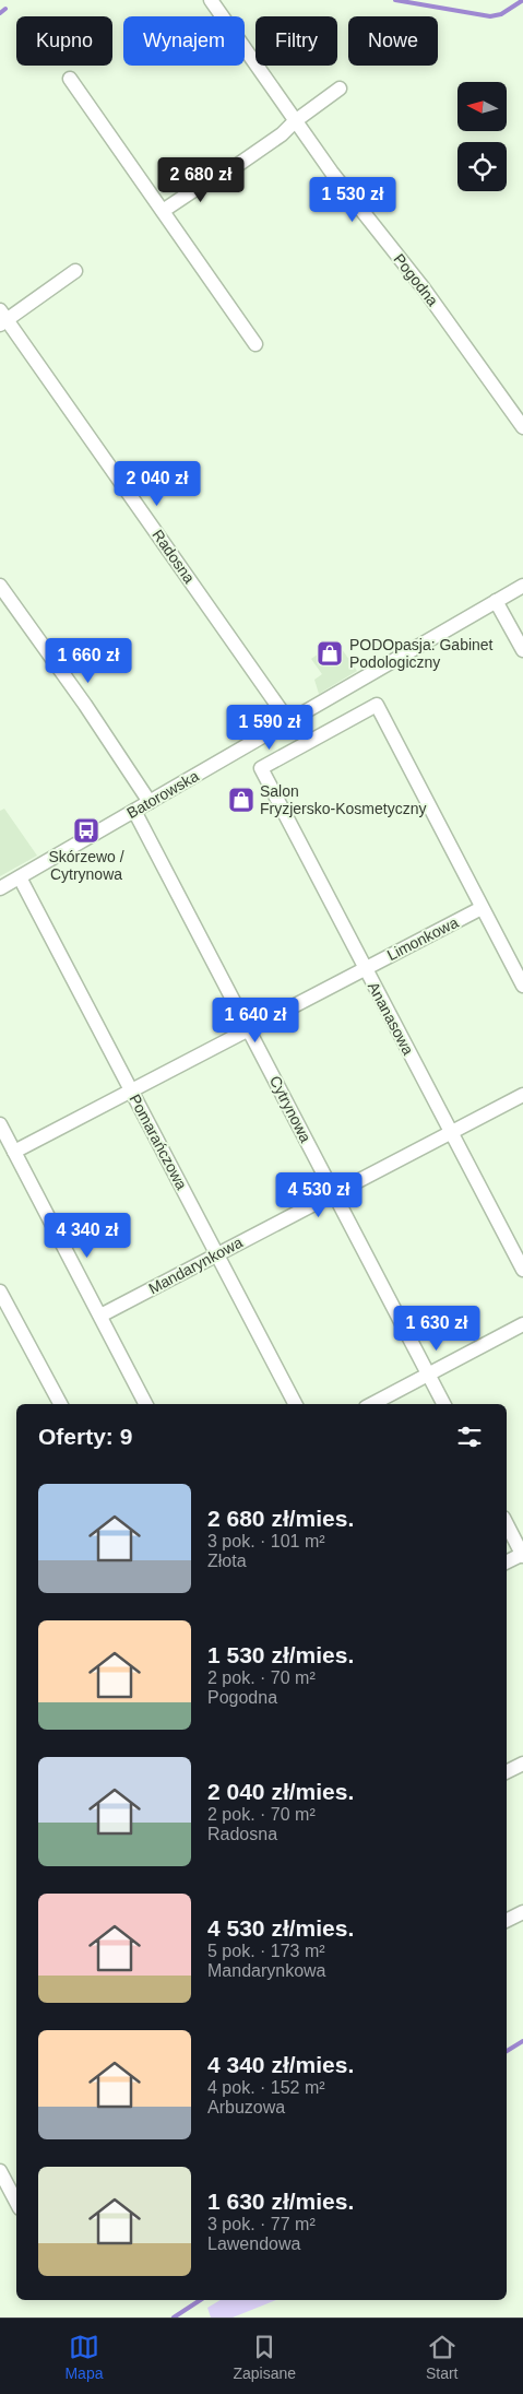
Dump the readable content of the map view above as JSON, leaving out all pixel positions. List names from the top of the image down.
{
  "streets": {
    "street": [
      "Pogodna",
      "Radosna",
      "Batorowska",
      "Limonkowa",
      "Ananasowa",
      "Cytrynowa",
      "Pomarańczowa",
      "Mandarynkowa"
    ]
  },
  "crossings": [
    ["Radosna", "Batorowska"],
    ["Batorowska", "Cytrynowa"],
    ["Batorowska", "Pomarańczowa"],
    ["Limonkowa", "Ananasowa"],
    ["Limonkowa", "Cytrynowa"],
    ["Limonkowa", "Pomarańczowa"],
    ["Ananasowa", "Mandarynkowa"],
    ["Cytrynowa", "Mandarynkowa"],
    ["Pomarańczowa", "Mandarynkowa"]
  ],
  "places": {
    "shop": ["PODOpasja: Gabinet Podologiczny", "Salon Fryzjersko-Kosmetyczny"],
    "bus stop": ["Skórzewo / Cytrynowa"]
  },
  "north": "left",
  "page": {
    "chip": [
      "Kupno",
      "Wynajem",
      "Filtry",
      "Nowe"
    ],
    "price": [
      "2 680 zł",
      "1 530 zł",
      "2 040 zł",
      "1 660 zł",
      "1 590 zł",
      "1 640 zł",
      "4 530 zł",
      "4 340 zł",
      "1 630 zł"
    ],
    "heading": "Oferty: 9",
    "list": [
      {
        "name": "2 680 zł/mies.",
        "note": "3 pok. · 101 m² · Złota"
      },
      {
        "name": "1 530 zł/mies.",
        "note": "2 pok. · 70 m² · Pogodna"
      },
      {
        "name": "2 040 zł/mies.",
        "note": "2 pok. · 70 m² · Radosna"
      },
      {
        "name": "4 530 zł/mies.",
        "note": "5 pok. · 173 m² · Mandarynkowa"
      },
      {
        "name": "4 340 zł/mies.",
        "note": "4 pok. · 152 m² · Arbuzowa"
      },
      {
        "name": "1 630 zł/mies.",
        "note": "3 pok. · 77 m² · Lawendowa"
      }
    ],
    "tabs": ["Mapa", "Zapisane", "Start"]
  }
}
